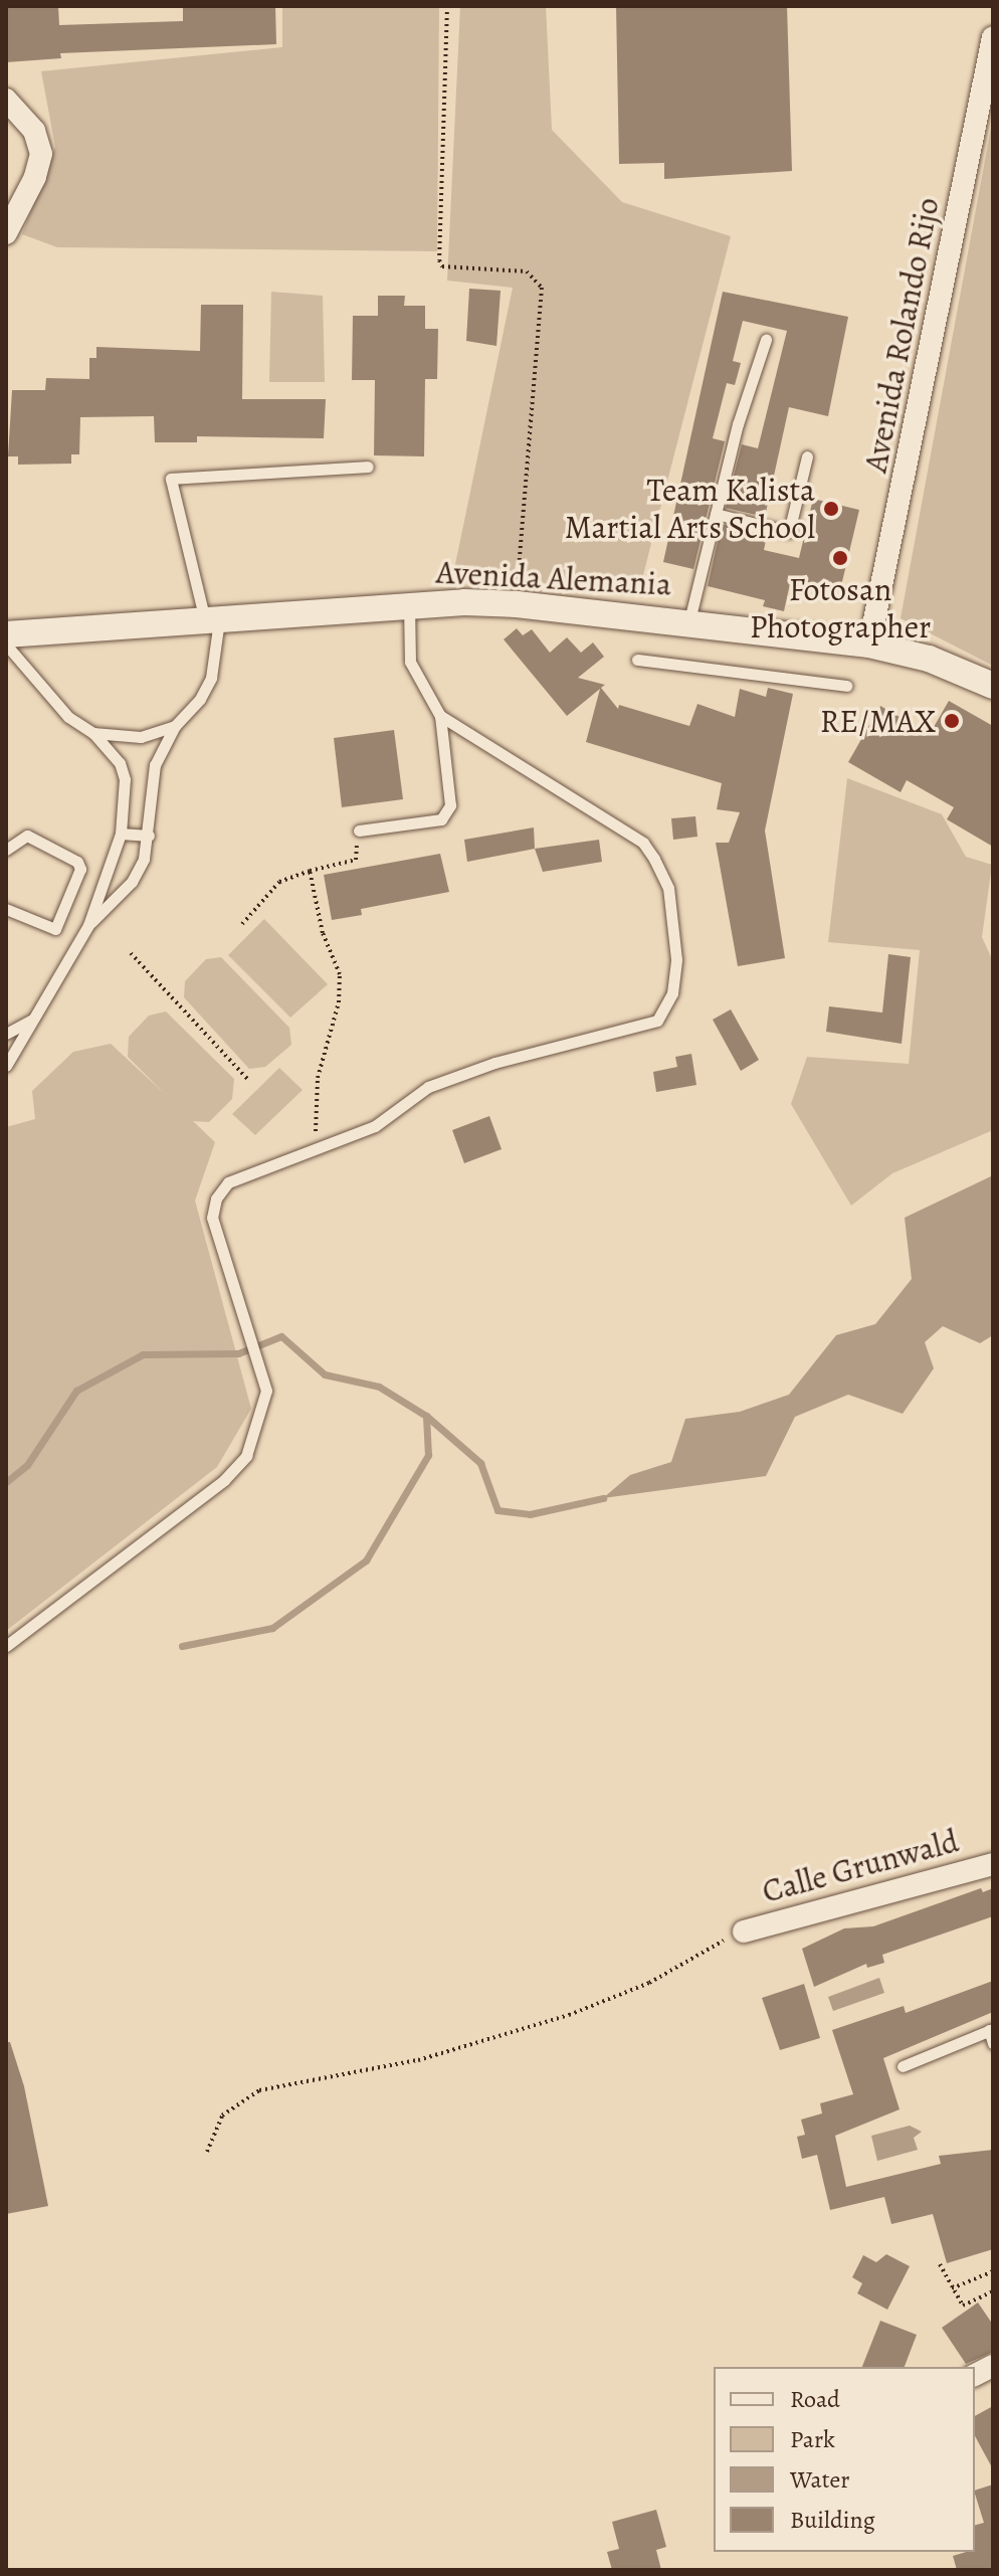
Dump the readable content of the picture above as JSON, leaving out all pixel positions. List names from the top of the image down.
{
  "streets": {
    "street": ["Avenida Rolando Rijo", "Avenida Alemania", "Calle Grunwald"]
  },
  "crossings": [
    ["Avenida Rolando Rijo", "Avenida Alemania"]
  ],
  "places": ["Team Kalista Martial Arts School", "Fotosan Photographer", "RE/MAX"],
  "legend": [
    "Road",
    "Park",
    "Water",
    "Building"
  ]
}
